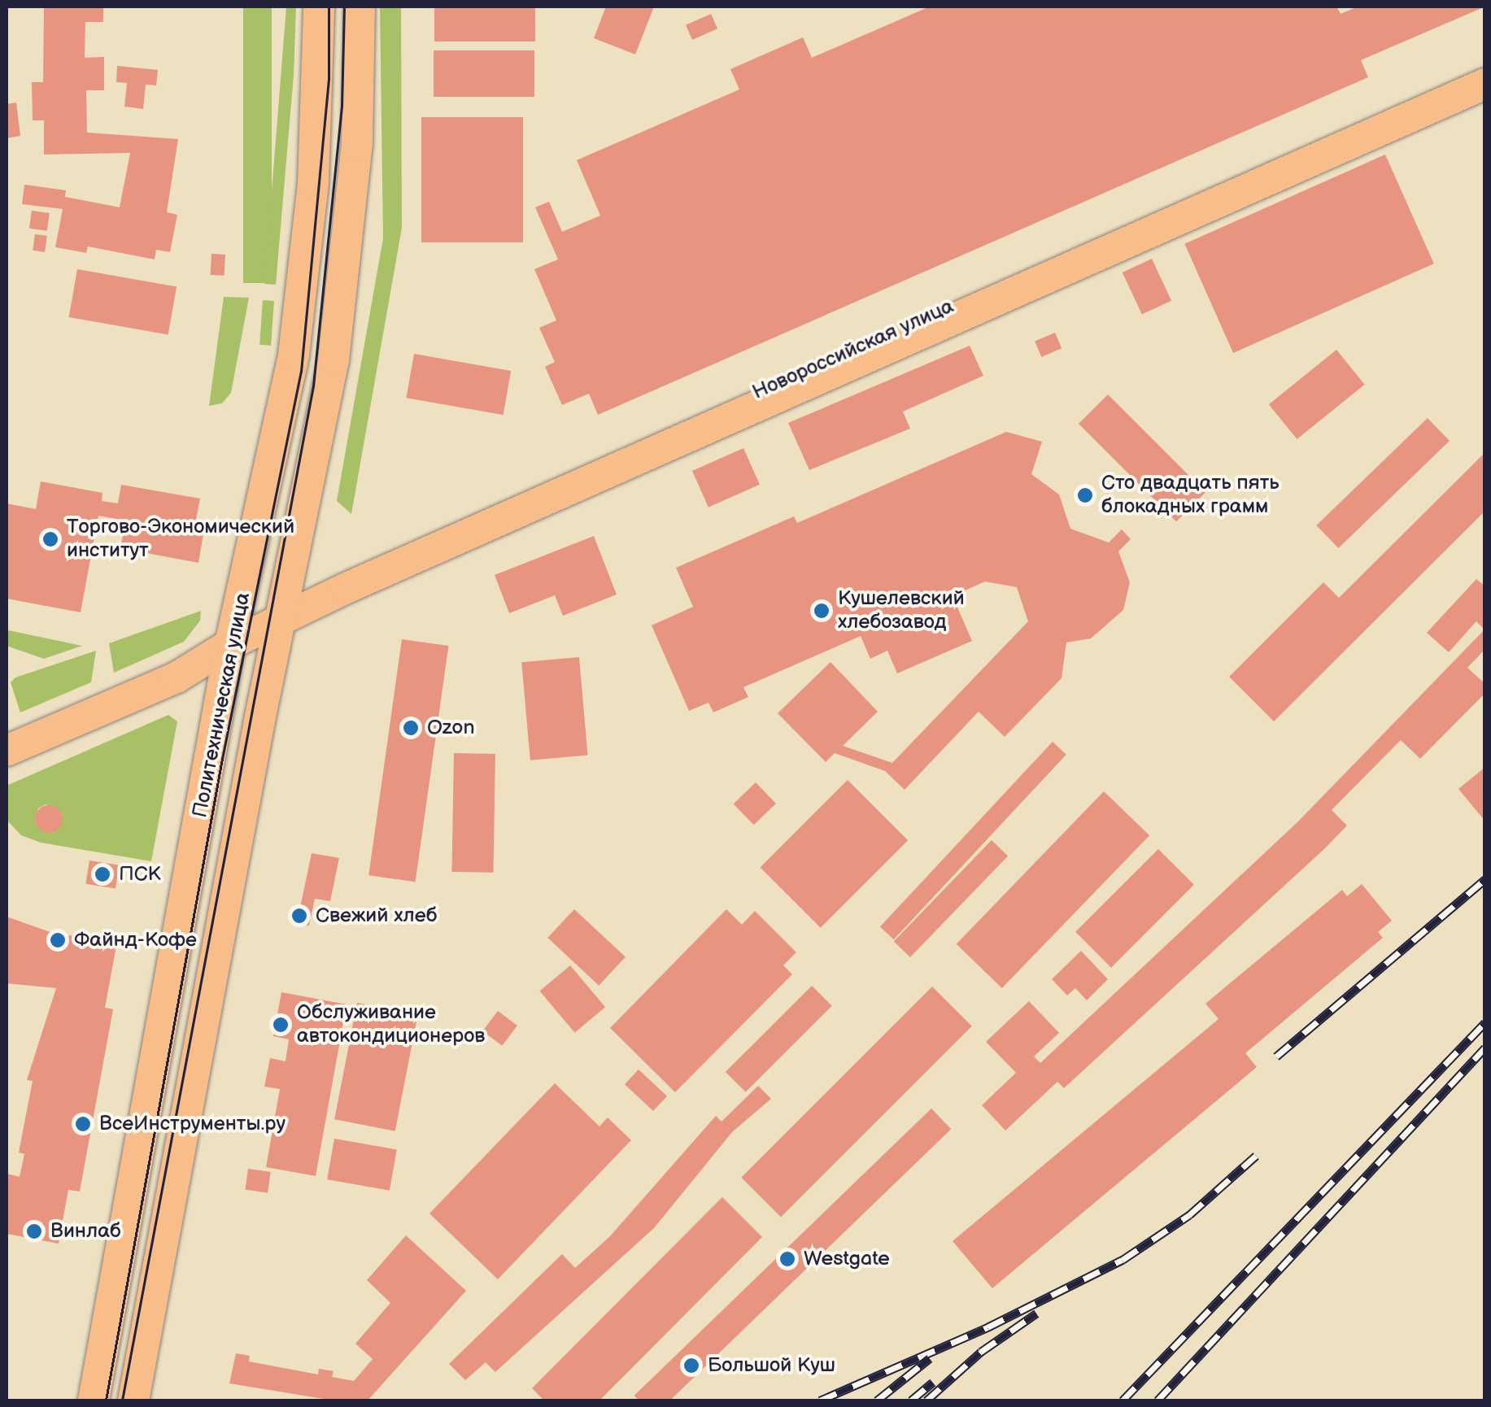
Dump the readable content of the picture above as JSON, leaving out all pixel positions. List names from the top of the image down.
{
  "streets": {
    "main road": ["Новороссийская улица", "Политехническая улица"]
  },
  "crossings": [
    ["Новороссийская улица", "Политехническая улица"]
  ],
  "places": [
    "Сто двадцать пять блокадных грамм",
    "Торгово-Экономический институт",
    "Кушелевский хлебозавод",
    "Ozon",
    "ПСК",
    "Свежий хлеб",
    "Файнд-Кофе",
    "Обслуживание автокондиционеров",
    "ВсеИнструменты.ру",
    "Винлаб",
    "Westgate",
    "Большой Куш"
  ]
}
